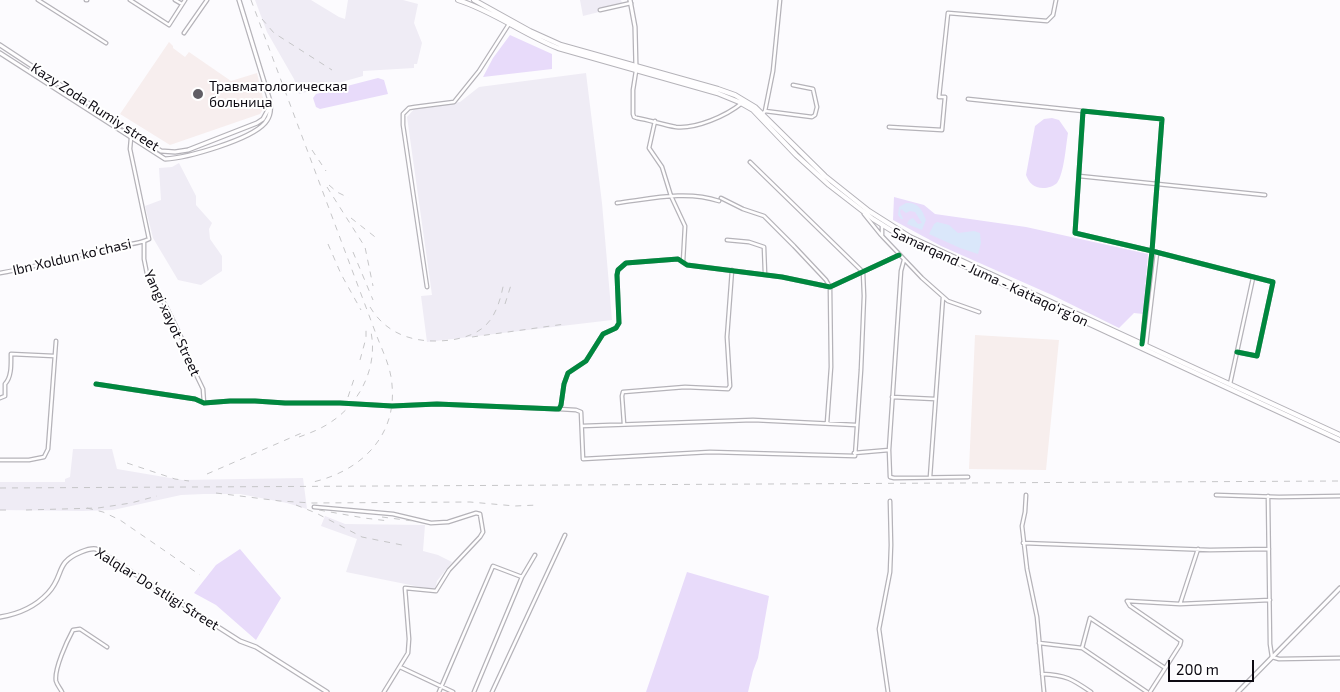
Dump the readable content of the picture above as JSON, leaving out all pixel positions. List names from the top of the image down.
{
  "streets": {
    "main road": ["Samarqand - Juma - Kattaqo‘rg‘on"],
    "street": [
      "Kazy Zoda Rumiy street",
      "Ibn Xoldun ko'chasi",
      "Yangi xayot Street",
      "Xalqlar Doʻstligi Street"
    ]
  },
  "crossings": [
    ["Kazy Zoda Rumiy street", "Yangi xayot Street"],
    ["Ibn Xoldun ko'chasi", "Yangi xayot Street"]
  ],
  "places": ["Травматологическая больница"],
  "scale_bar": "200 m"
}
